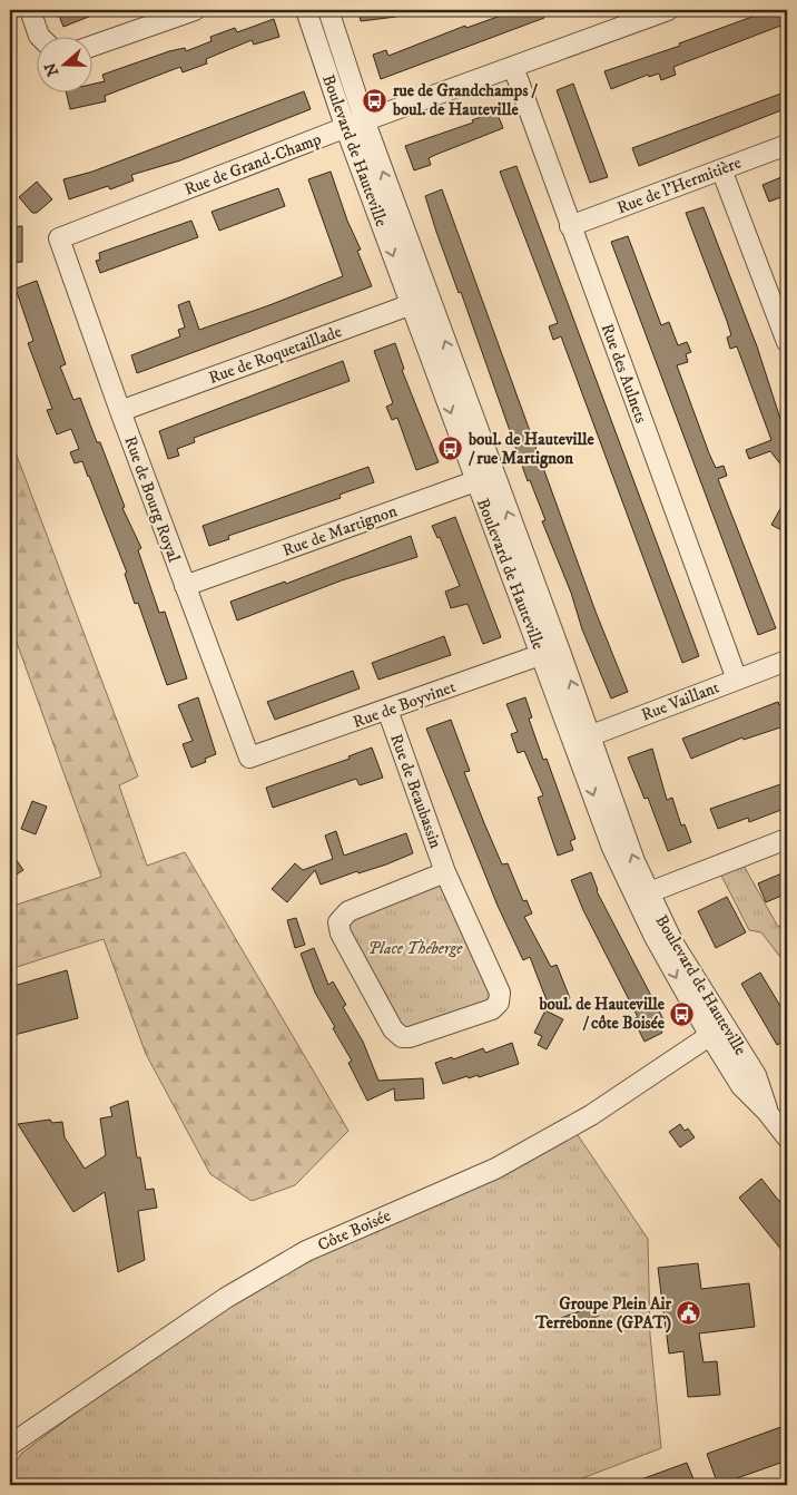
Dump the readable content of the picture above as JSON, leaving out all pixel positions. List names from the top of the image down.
{
  "streets": {
    "street": [
      "Boulevard de Hauteville",
      "Rue de Grand-Champ",
      "Rue de l'Hermitière",
      "Rue de Roquetaillade",
      "Rue des Aulnets",
      "Rue de Bourg Royal",
      "Rue de Martignon",
      "Rue Vaillant",
      "Rue de Boyvinet",
      "Rue de Beaubassin",
      "Côte Boisée"
    ]
  },
  "crossings": [
    ["Boulevard de Hauteville", "Rue de Grand-Champ"],
    ["Boulevard de Hauteville", "Rue de Roquetaillade"],
    ["Boulevard de Hauteville", "Rue de Martignon"],
    ["Boulevard de Hauteville", "Rue Vaillant"],
    ["Boulevard de Hauteville", "Rue de Boyvinet"],
    ["Boulevard de Hauteville", "Côte Boisée"],
    ["Rue de Grand-Champ", "Rue des Aulnets"],
    ["Rue de Grand-Champ", "Rue de Bourg Royal"],
    ["Rue de l'Hermitière", "Rue des Aulnets"],
    ["Rue de Roquetaillade", "Rue de Bourg Royal"],
    ["Rue des Aulnets", "Rue Vaillant"],
    ["Rue de Bourg Royal", "Rue de Martignon"],
    ["Rue de Bourg Royal", "Rue de Boyvinet"],
    ["Rue de Boyvinet", "Rue de Beaubassin"]
  ],
  "parks": ["Place Théberge"],
  "places": {
    "bus stop": ["rue de Grandchamps / boul. de Hauteville", "boul. de Hauteville / rue Martignon", "boul. de Hauteville / côte Boisée"],
    "public building": ["Groupe Plein Air Terrebonne (GPAT)"]
  },
  "north": "left"
}
